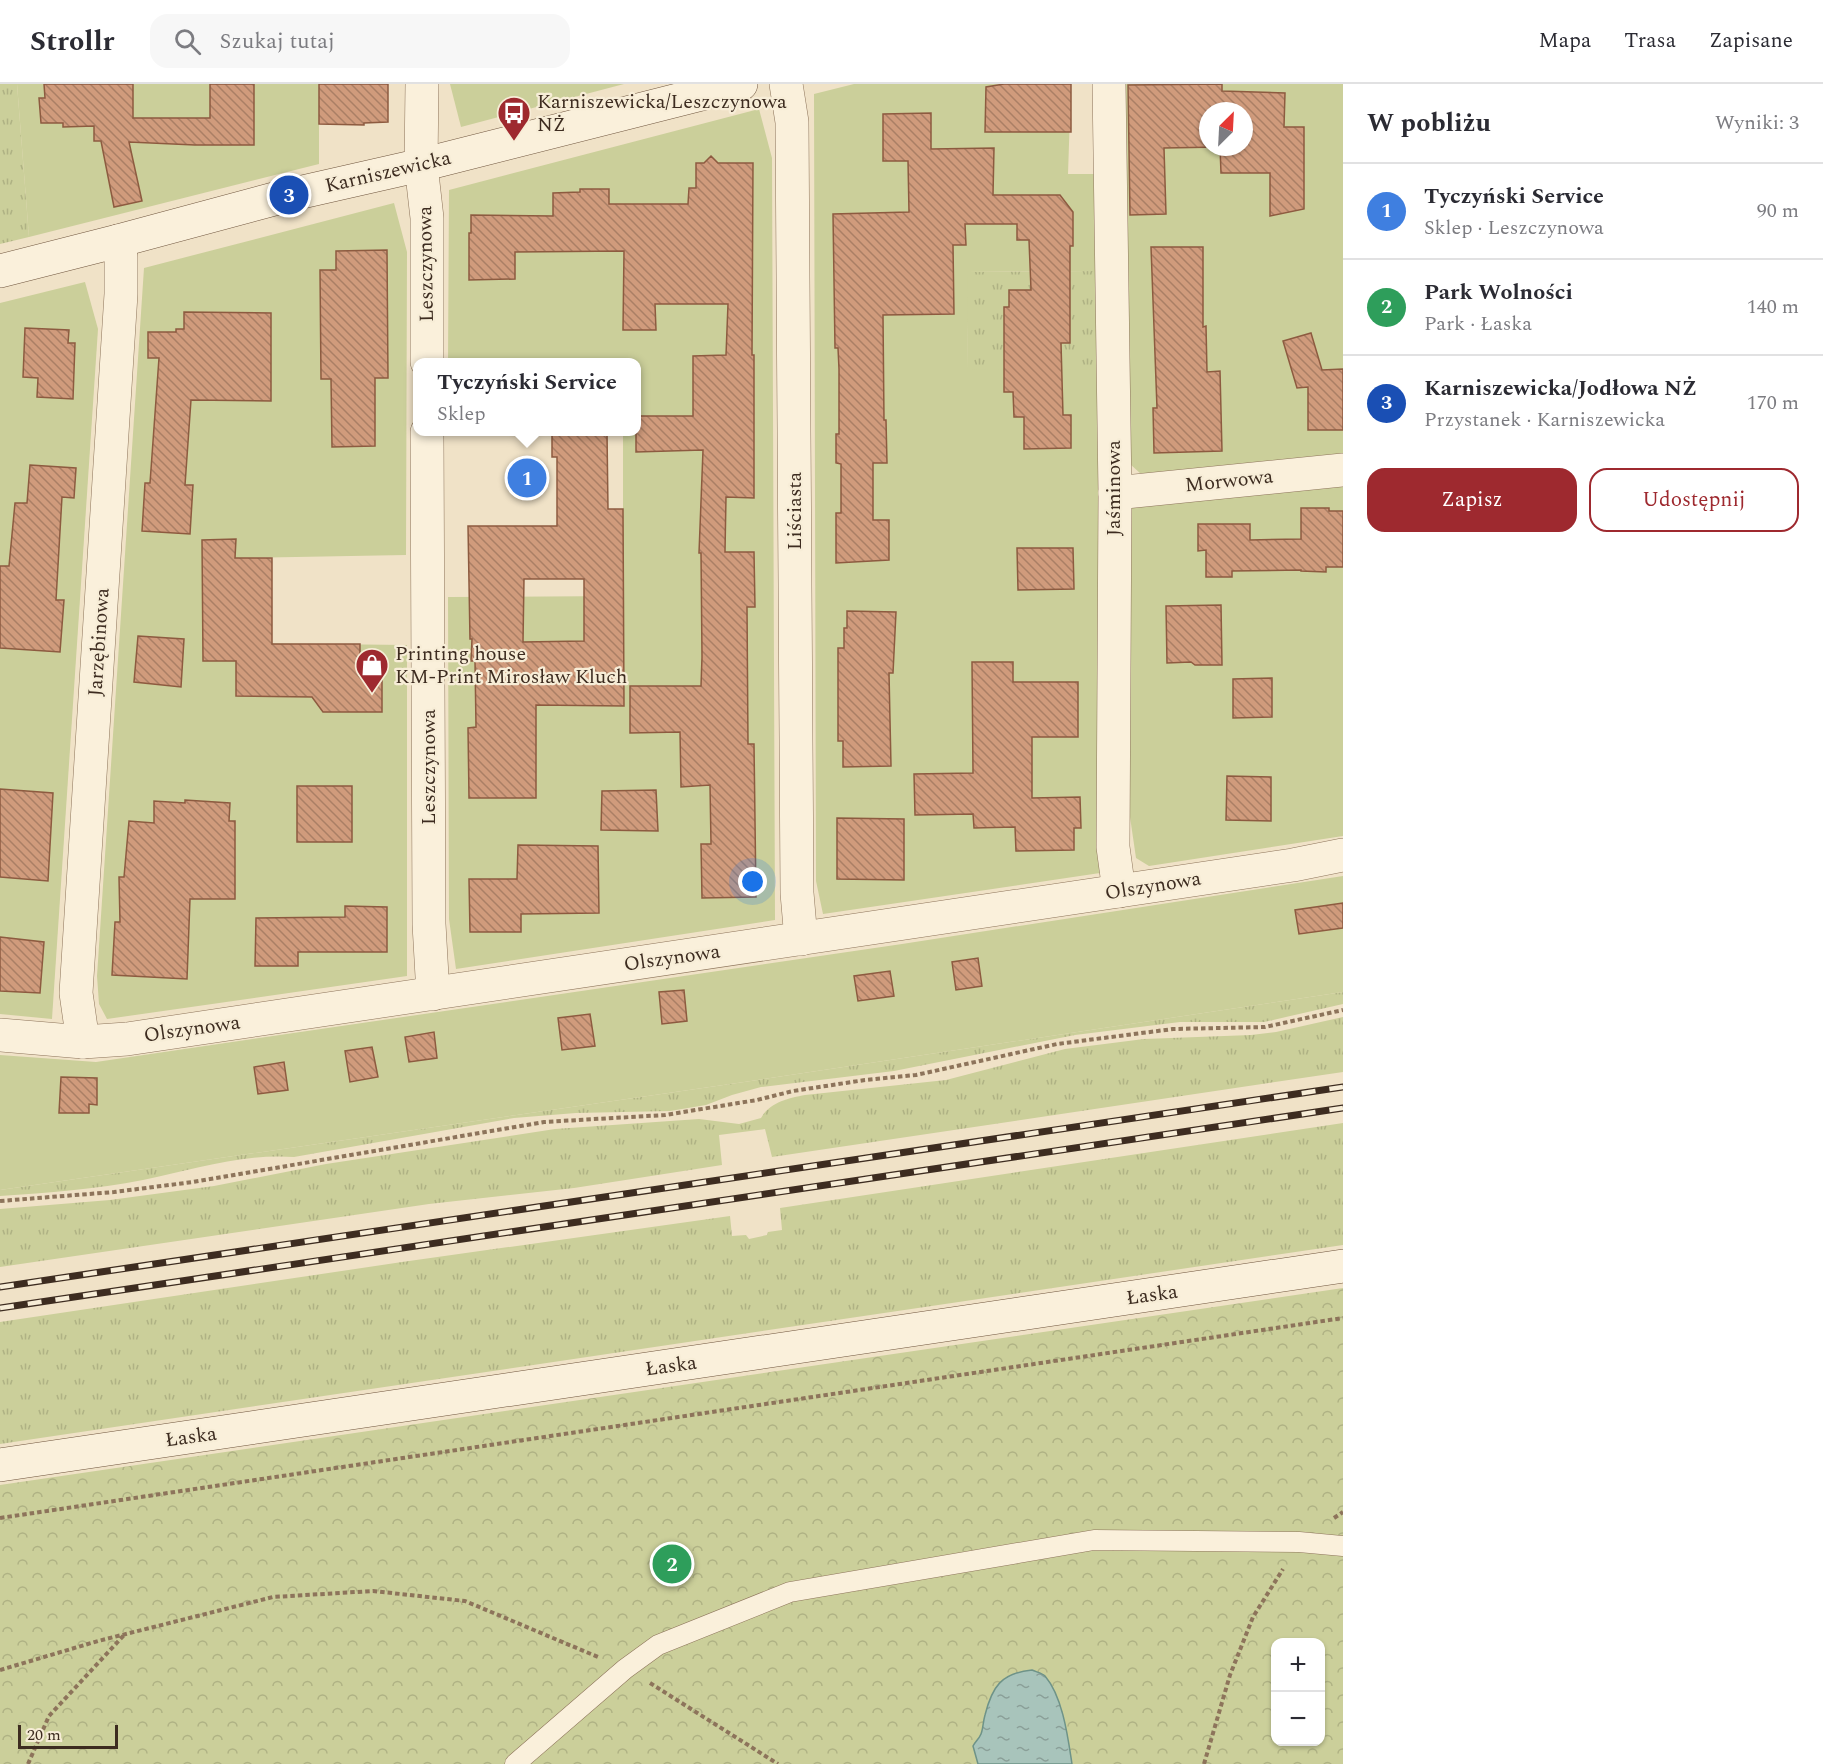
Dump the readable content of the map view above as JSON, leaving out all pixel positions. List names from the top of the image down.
{
  "streets": {
    "street": [
      "Karniszewicka",
      "Leszczynowa",
      "Morwowa",
      "Jaśminowa",
      "Liściasta",
      "Jarzębinowa",
      "Olszynowa",
      "Łaska"
    ]
  },
  "crossings": [
    ["Karniszewicka", "Leszczynowa"],
    ["Karniszewicka", "Jarzębinowa"],
    ["Leszczynowa", "Olszynowa"],
    ["Morwowa", "Jaśminowa"],
    ["Jaśminowa", "Olszynowa"],
    ["Liściasta", "Olszynowa"],
    ["Jarzębinowa", "Olszynowa"]
  ],
  "places": {
    "bus stop": ["Karniszewicka/Leszczynowa NŻ"],
    "shop": ["Printing house KM-Print Mirosław Kluch"]
  },
  "scale_bar": "20 m",
  "north": "top right",
  "page": {
    "header": "Strollr",
    "search": "Szukaj tutaj",
    "nav": ["Mapa", "Trasa", "Zapisane"],
    "heading": ["W pobliżu", "Wyniki: 3"],
    "list": [
      {
        "mark": "1",
        "name": "Tyczyński Service",
        "note": "Sklep · Leszczynowa",
        "value": "90 m"
      },
      {
        "mark": "2",
        "name": "Park Wolności",
        "note": "Park · Łaska",
        "value": "140 m"
      },
      {
        "mark": "3",
        "name": "Karniszewicka/Jodłowa NŻ",
        "note": "Przystanek · Karniszewicka",
        "value": "170 m"
      }
    ],
    "pins": ["3", "1", "2"],
    "popup": ["Tyczyński Service", "Sklep"],
    "buttons": ["Zapisz", "Udostępnij"],
    "map_buttons": ["+", "−"],
    "scale": "20 m"
  }
}
